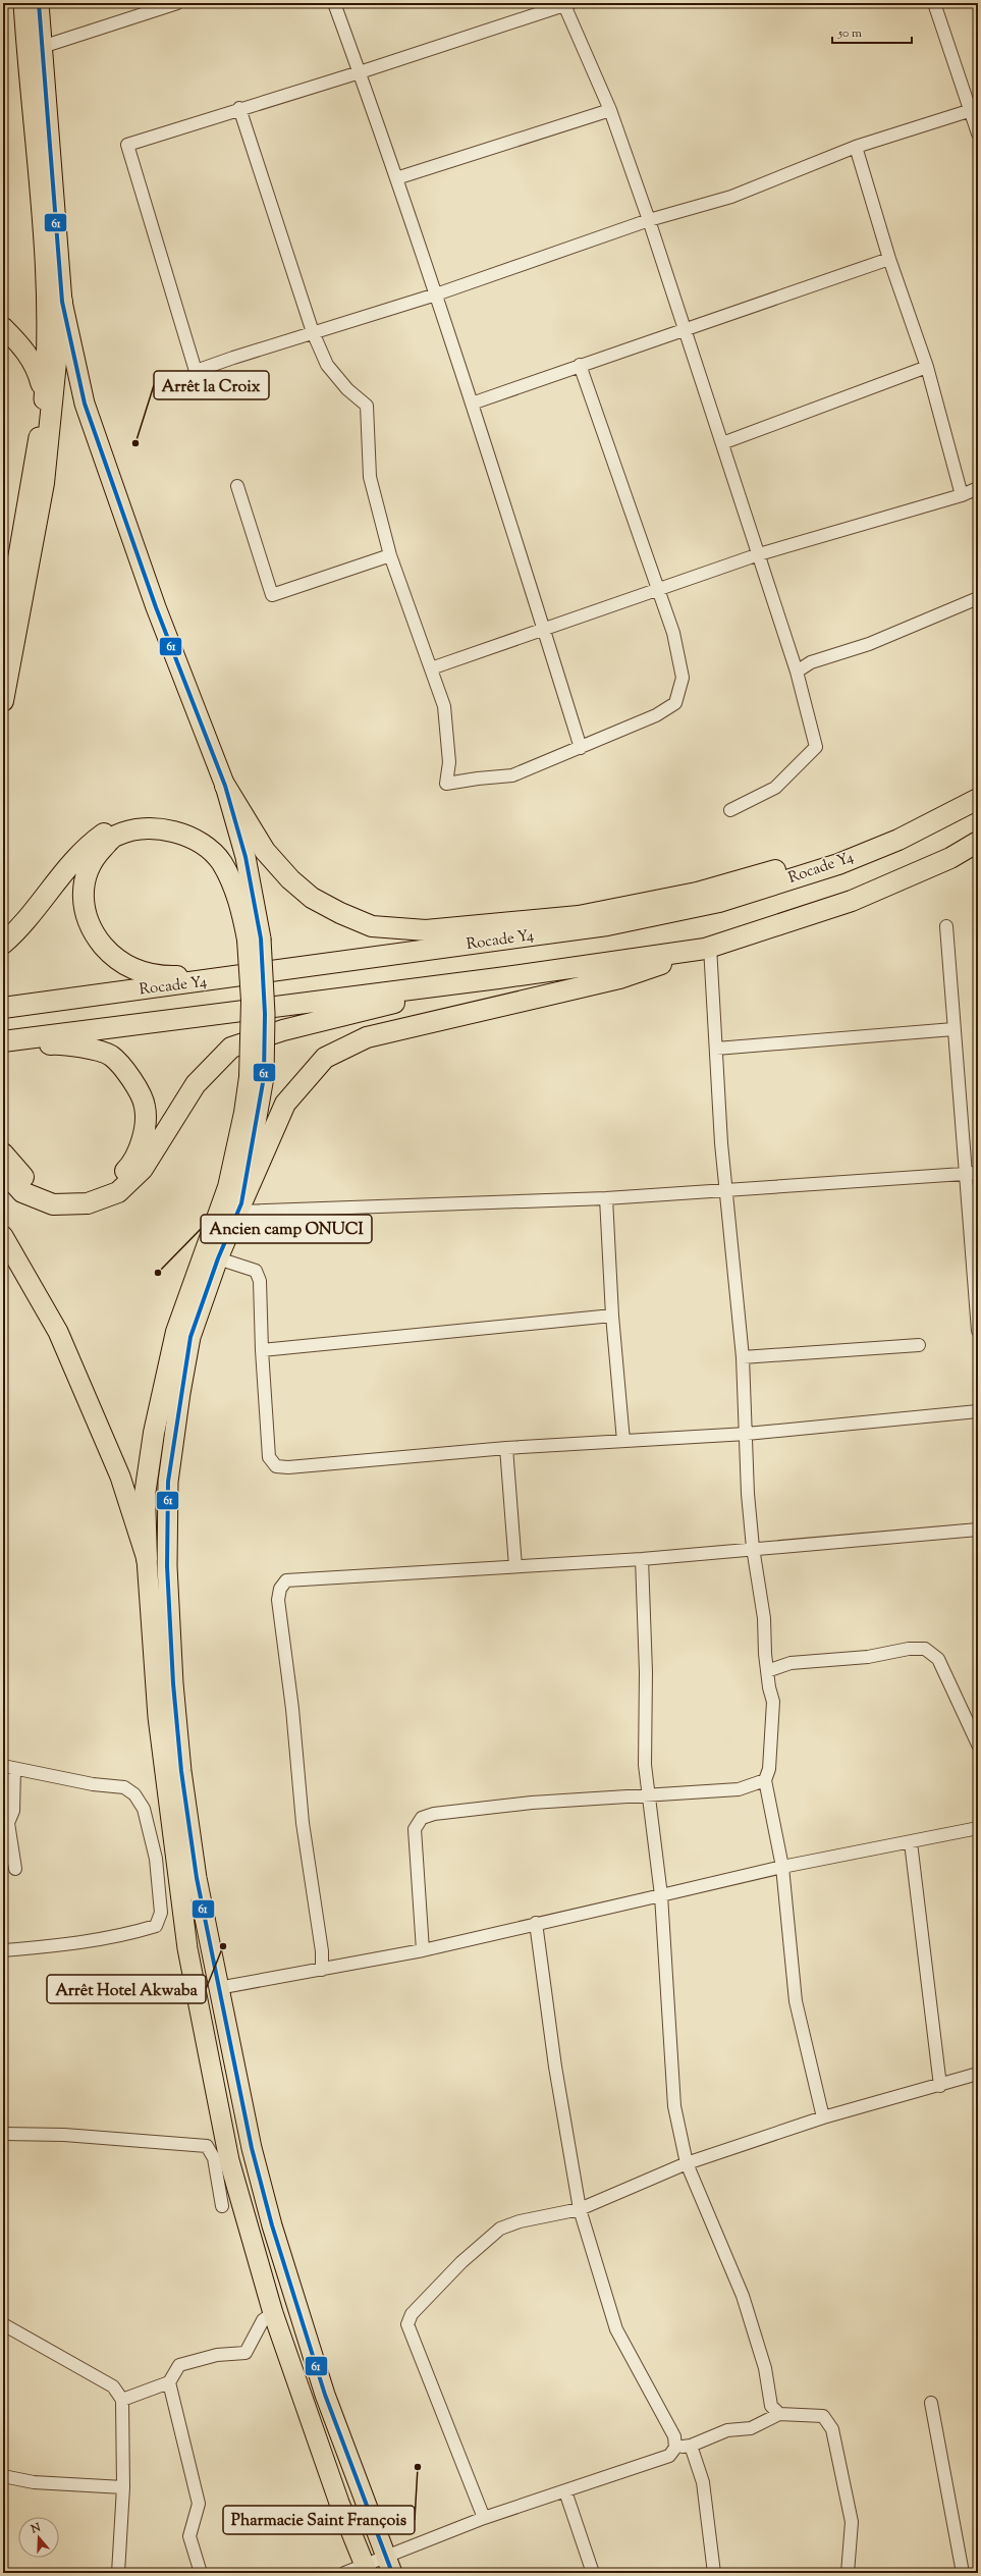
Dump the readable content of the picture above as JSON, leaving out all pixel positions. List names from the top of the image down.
{
  "streets": {
    "highway": ["Rocade Y4"]
  },
  "places": [
    "Arrêt la Croix",
    "Ancien camp ONUCI",
    "Arrêt Hotel Akwaba",
    "Pharmacie Saint François"
  ],
  "lines": ["transit line 61"],
  "scale_bar": "50 m",
  "north": "top"
}
